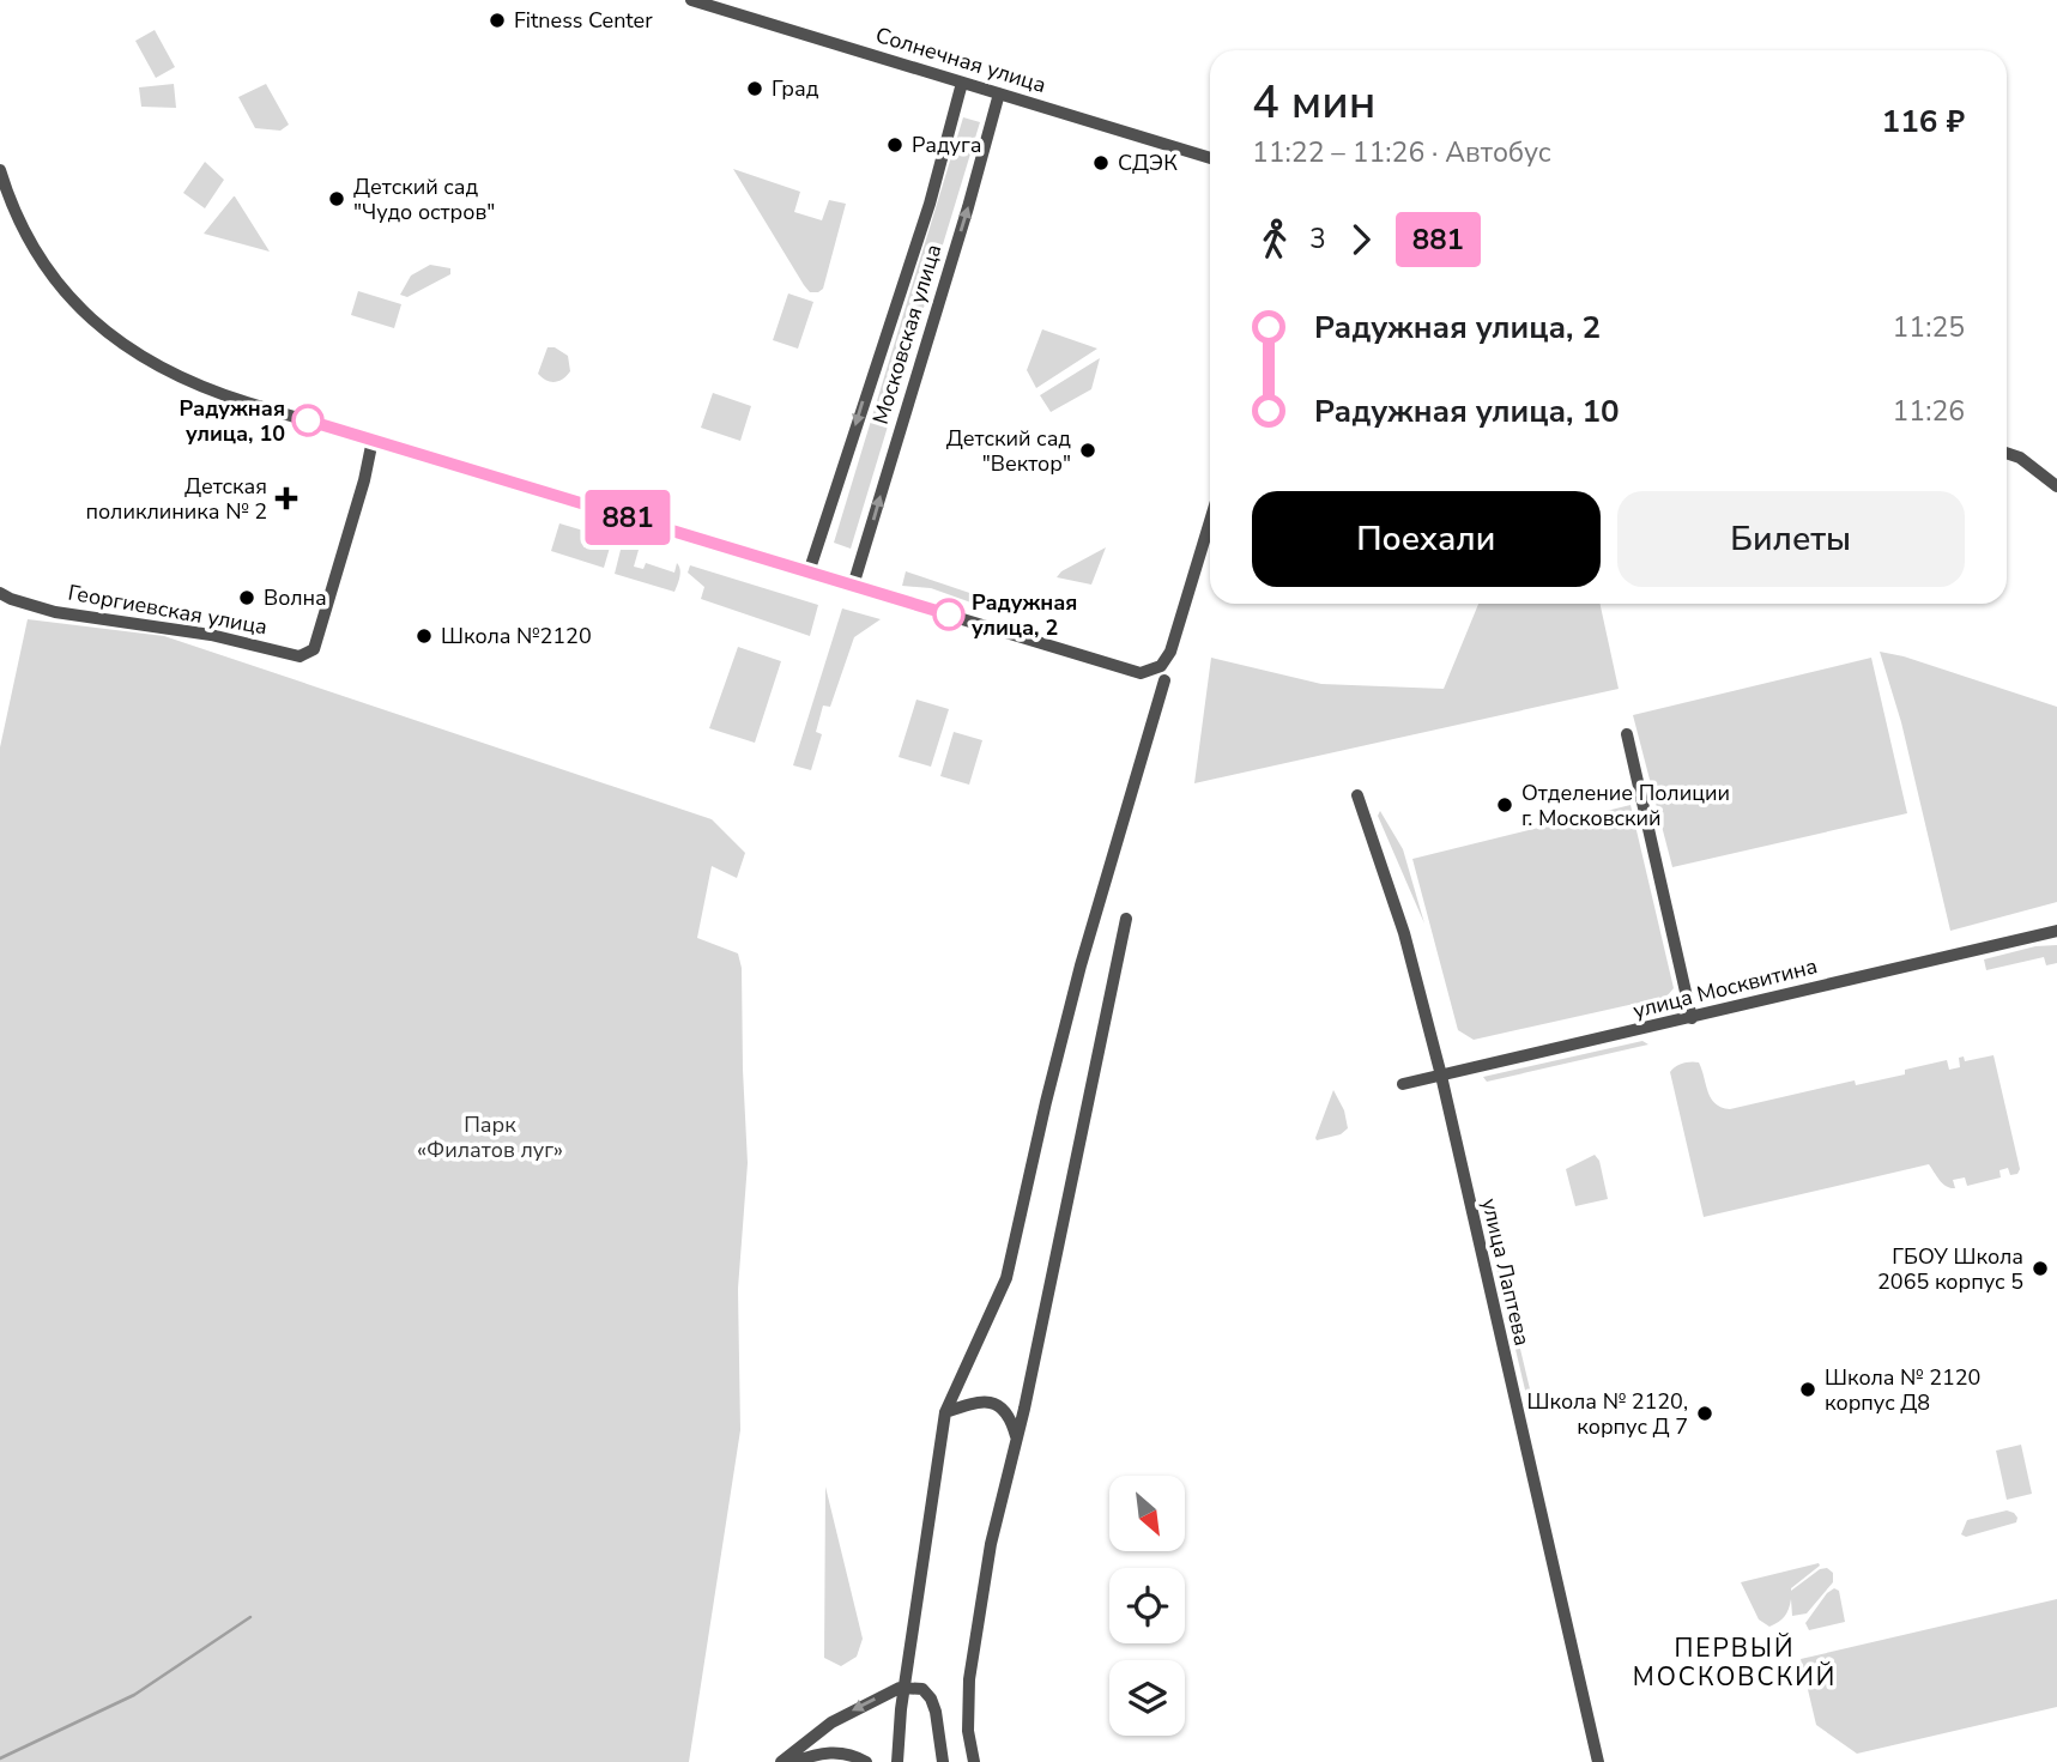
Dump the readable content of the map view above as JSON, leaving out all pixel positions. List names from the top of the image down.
{
  "streets": {
    "street": [
      "Солнечная улица",
      "Московская улица",
      "Георгиевская улица",
      "улица Москвитина",
      "улица Лаптева"
    ]
  },
  "crossings": [
    ["Солнечная улица", "Московская улица"],
    ["улица Москвитина", "улица Лаптева"]
  ],
  "districts": ["ПЕРВЫЙ МОСКОВСКИЙ"],
  "parks": ["Парк «Филатов луг»"],
  "places": {
    "other": [
      "Fitness Center",
      "Град",
      "Радуга",
      "СДЭК",
      "Детский сад \"Чудо остров\"",
      "Радужная улица, 10",
      "Детский сад \"Вектор\"",
      "Волна",
      "Радужная улица, 2",
      "Школа №2120",
      "Отделение Полиции г. Московский",
      "ГБОУ Школа 2065 корпус 5",
      "Школа № 2120 корпус Д8",
      "Школа № 2120, корпус Д 7"
    ],
    "health": ["Детская поликлиника № 2"]
  },
  "lines": ["bus line 881"],
  "north": "bottom right",
  "page": {
    "on_map": "881",
    "heading": ["4 мин", "11:22 – 11:26 · Автобус", "116 ₽"],
    "legs": ["3", "881"],
    "list": [
      {
        "name": "Радужная улица, 2",
        "value": "11:25"
      },
      {
        "name": "Радужная улица, 10",
        "value": "11:26"
      }
    ],
    "buttons": ["Поехали", "Билеты"]
  }
}
